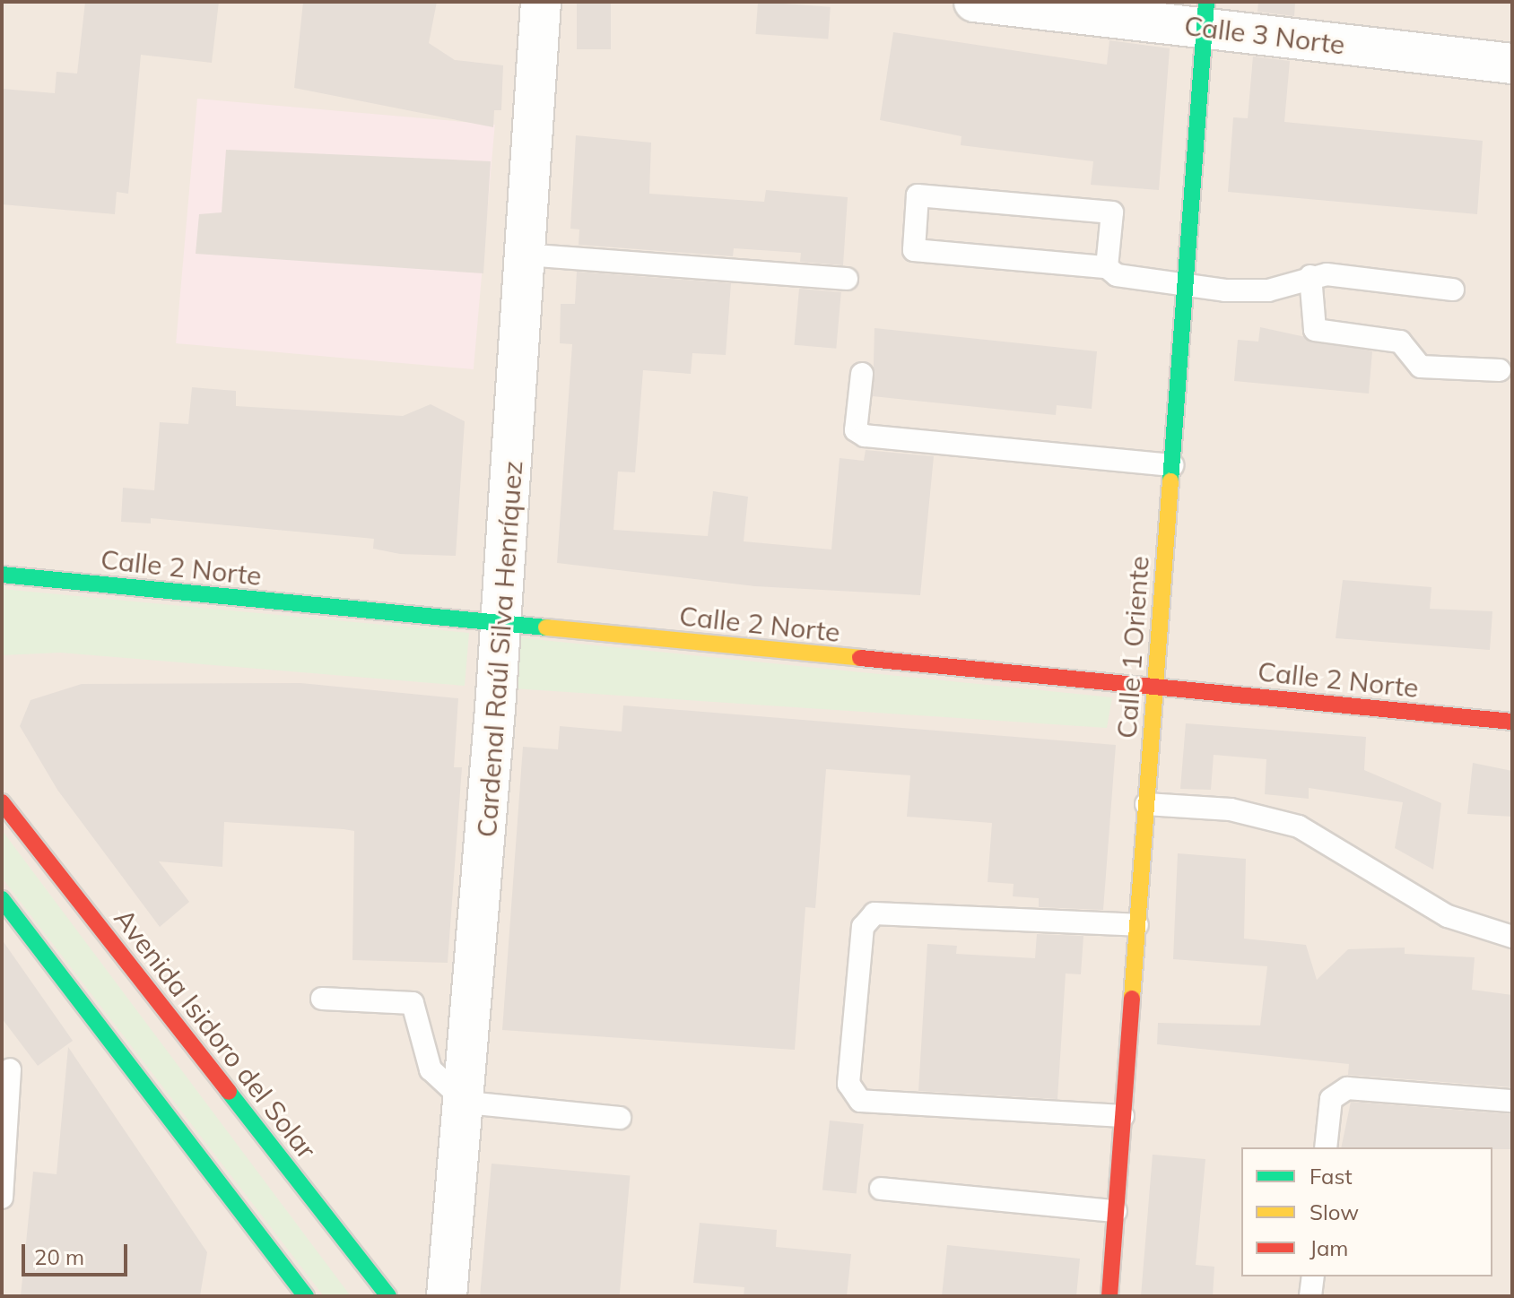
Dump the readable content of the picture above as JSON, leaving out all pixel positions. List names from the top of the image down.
{
  "streets": {
    "main road": ["Calle 2 Norte", "Calle 1 Oriente", "Avenida Isidoro del Solar"],
    "street": ["Calle 3 Norte", "Cardenal Raúl Silva Henríquez"]
  },
  "crossings": [
    ["Calle 3 Norte", "Calle 1 Oriente"],
    ["Calle 2 Norte", "Calle 1 Oriente"],
    ["Calle 2 Norte", "Cardenal Raúl Silva Henríquez"]
  ],
  "legend": ["Fast", "Slow", "Jam"],
  "scale_bar": "20 m"
}
